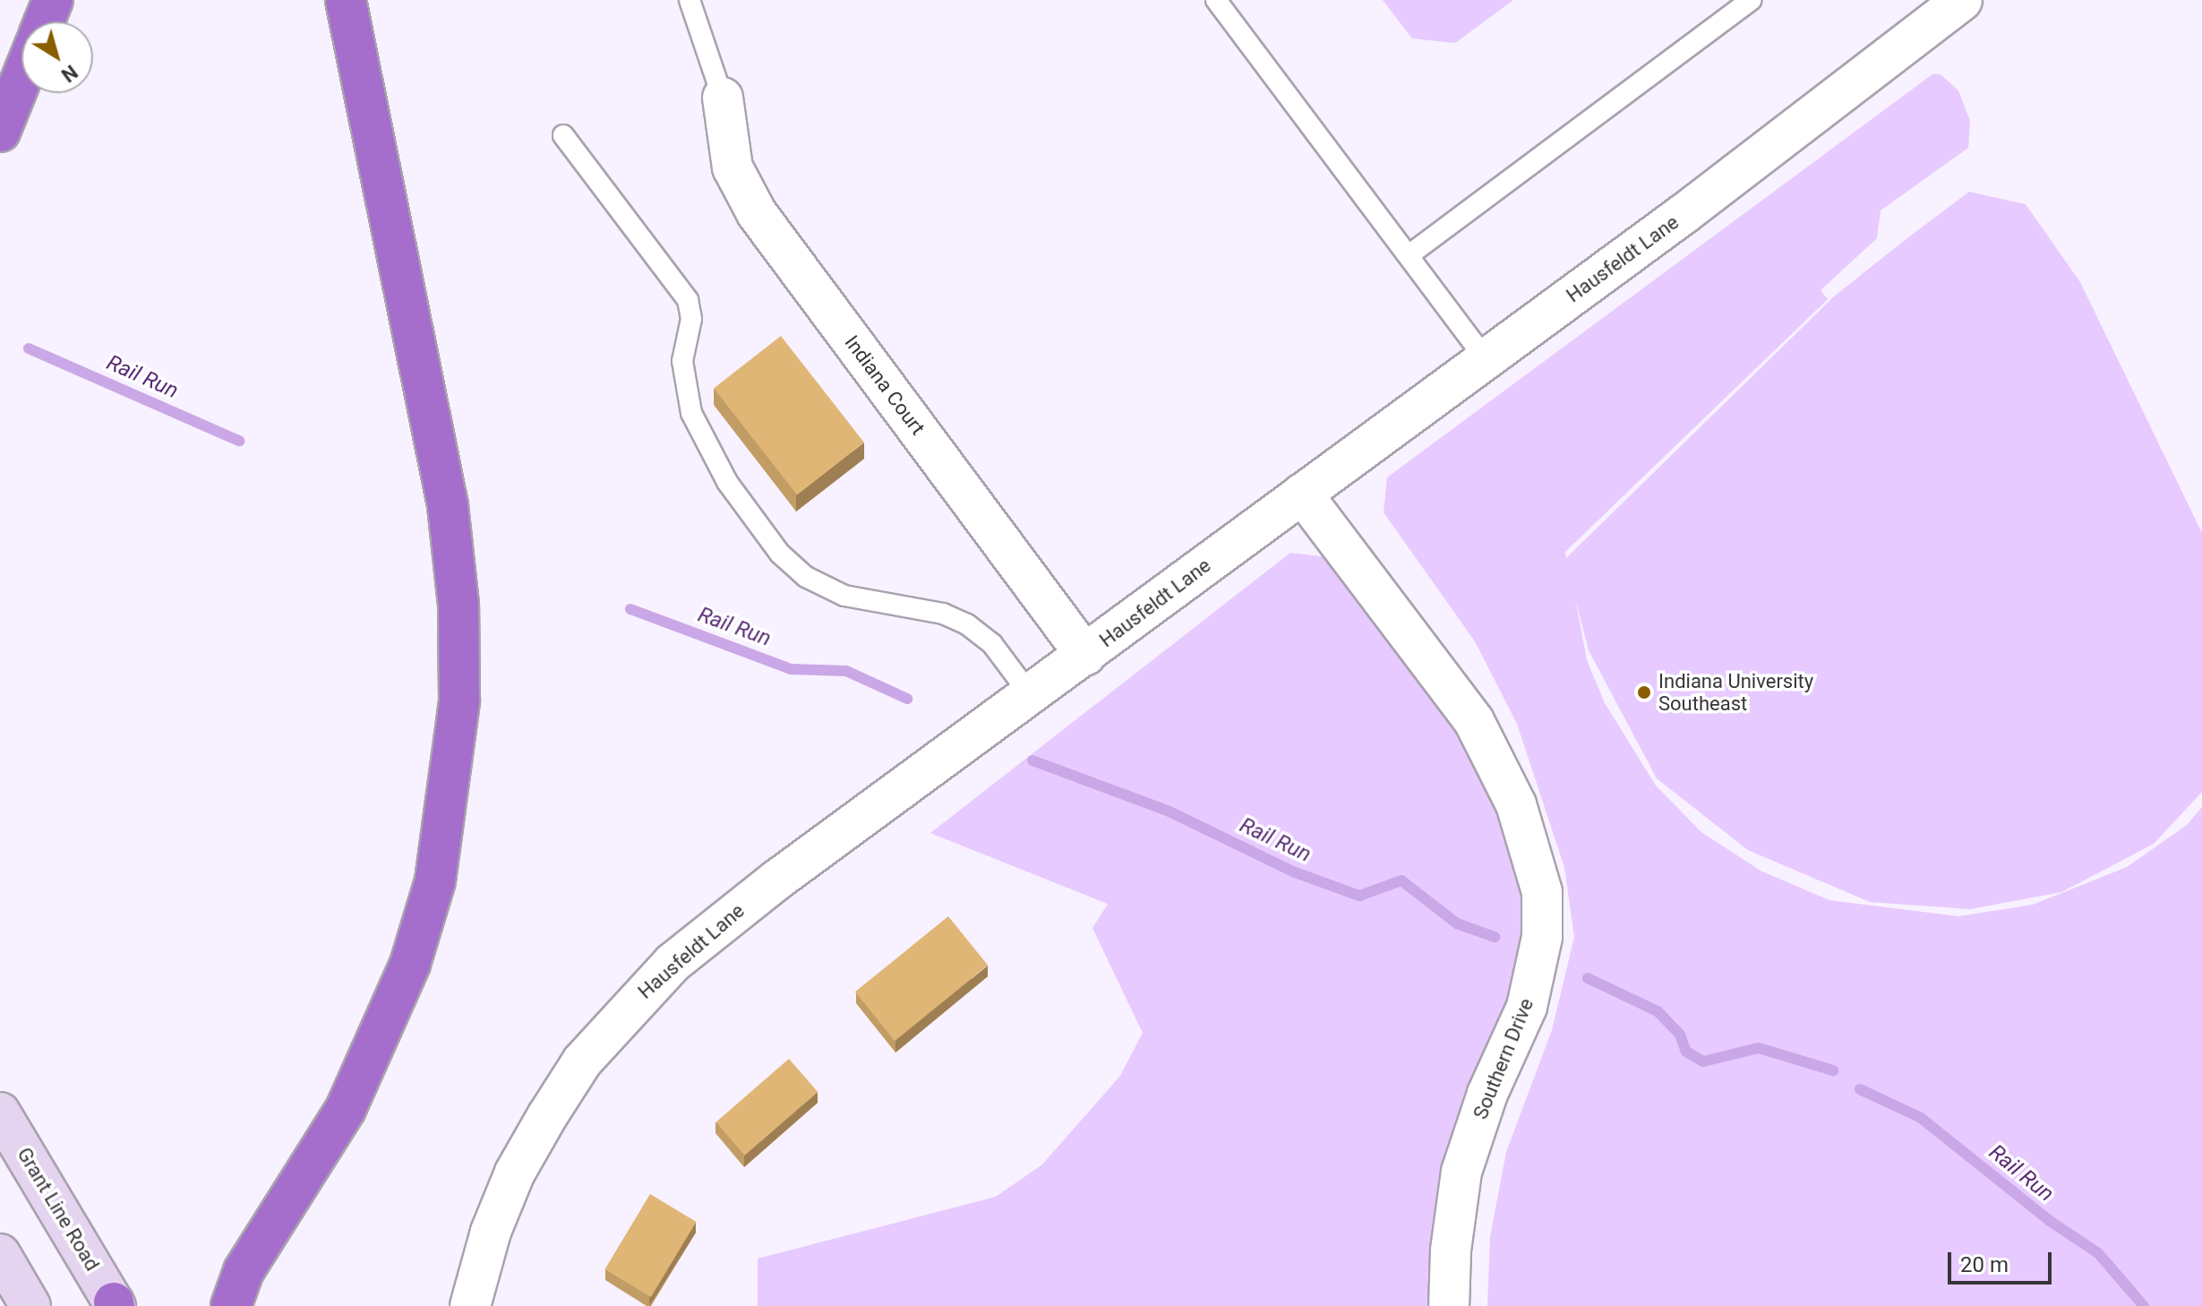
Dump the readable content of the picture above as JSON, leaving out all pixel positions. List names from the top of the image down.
{
  "streets": {
    "main road": ["Grant Line Road"],
    "street": ["Hausfeldt Lane", "Indiana Court", "Southern Drive"]
  },
  "crossings": [
    ["Hausfeldt Lane", "Indiana Court"],
    ["Hausfeldt Lane", "Southern Drive"]
  ],
  "water": ["Rail Run"],
  "places": ["Indiana University Southeast"],
  "scale_bar": "20 m",
  "north": "bottom right"
}
